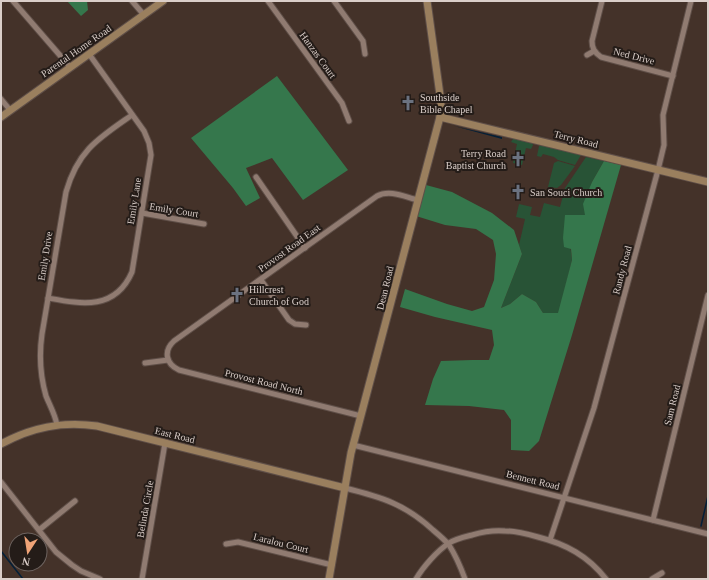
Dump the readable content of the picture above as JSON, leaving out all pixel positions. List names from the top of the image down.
{
  "streets": {
    "street": [
      "Parental Home Road",
      "Hanzas Court",
      "Ned Drive",
      "Terry Road",
      "Emily Lane",
      "Emily Court",
      "Provost Road East",
      "Emily Drive",
      "Randy Road",
      "Dean Road",
      "Provost Road North",
      "Sam Road",
      "East Road",
      "Bennett Road",
      "Belinda Circle",
      "Laralou Court"
    ]
  },
  "crossings": [
    ["Parental Home Road", "Emily Lane"],
    ["Ned Drive", "Randy Road"],
    ["Terry Road", "Randy Road"],
    ["Terry Road", "Dean Road"],
    ["Emily Lane", "Emily Court"],
    ["Emily Lane", "Emily Drive"],
    ["Provost Road East", "Dean Road"],
    ["Provost Road East", "Provost Road North"],
    ["Emily Drive", "East Road"],
    ["Randy Road", "Bennett Road"],
    ["Dean Road", "Provost Road North"],
    ["Dean Road", "East Road"],
    ["Dean Road", "Bennett Road"],
    ["Dean Road", "Laralou Court"],
    ["Sam Road", "Bennett Road"],
    ["East Road", "Belinda Circle"]
  ],
  "places": {
    "church": [
      "Southside Bible Chapel",
      "Terry Road Baptist Church",
      "San Souci Church",
      "Hillcrest Church of God"
    ]
  },
  "north": "bottom"
}
